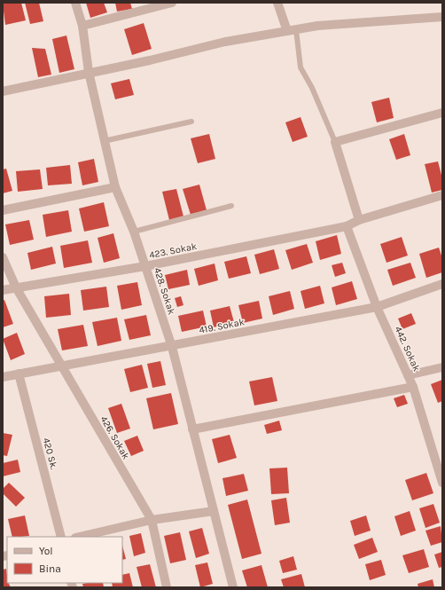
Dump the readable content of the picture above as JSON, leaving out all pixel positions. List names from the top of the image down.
{
  "streets": {
    "street": [
      "423. Sokak",
      "428. Sokak",
      "419. Sokak",
      "442. Sokak",
      "426. Sokak",
      "420 Sk."
    ]
  },
  "crossings": [
    ["423. Sokak", "428. Sokak"],
    ["423. Sokak", "442. Sokak"],
    ["423. Sokak", "426. Sokak"],
    ["428. Sokak", "419. Sokak"],
    ["419. Sokak", "442. Sokak"],
    ["419. Sokak", "426. Sokak"],
    ["419. Sokak", "420 Sk."]
  ],
  "legend": ["Yol", "Bina"]
}
